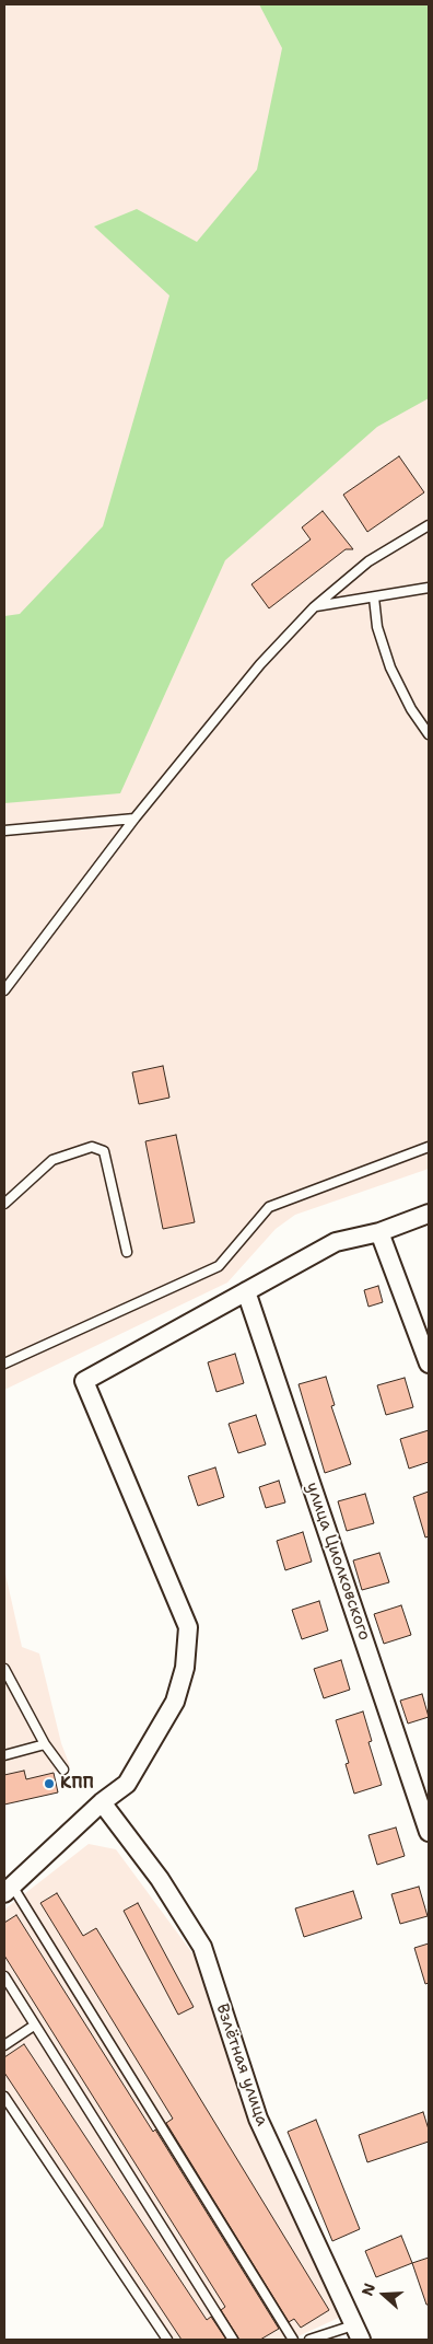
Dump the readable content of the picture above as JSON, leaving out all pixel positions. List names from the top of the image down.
{
  "streets": {
    "street": ["улица Циолковского", "Взлётная улица"]
  },
  "places": ["КПП"],
  "north": "left"
}
